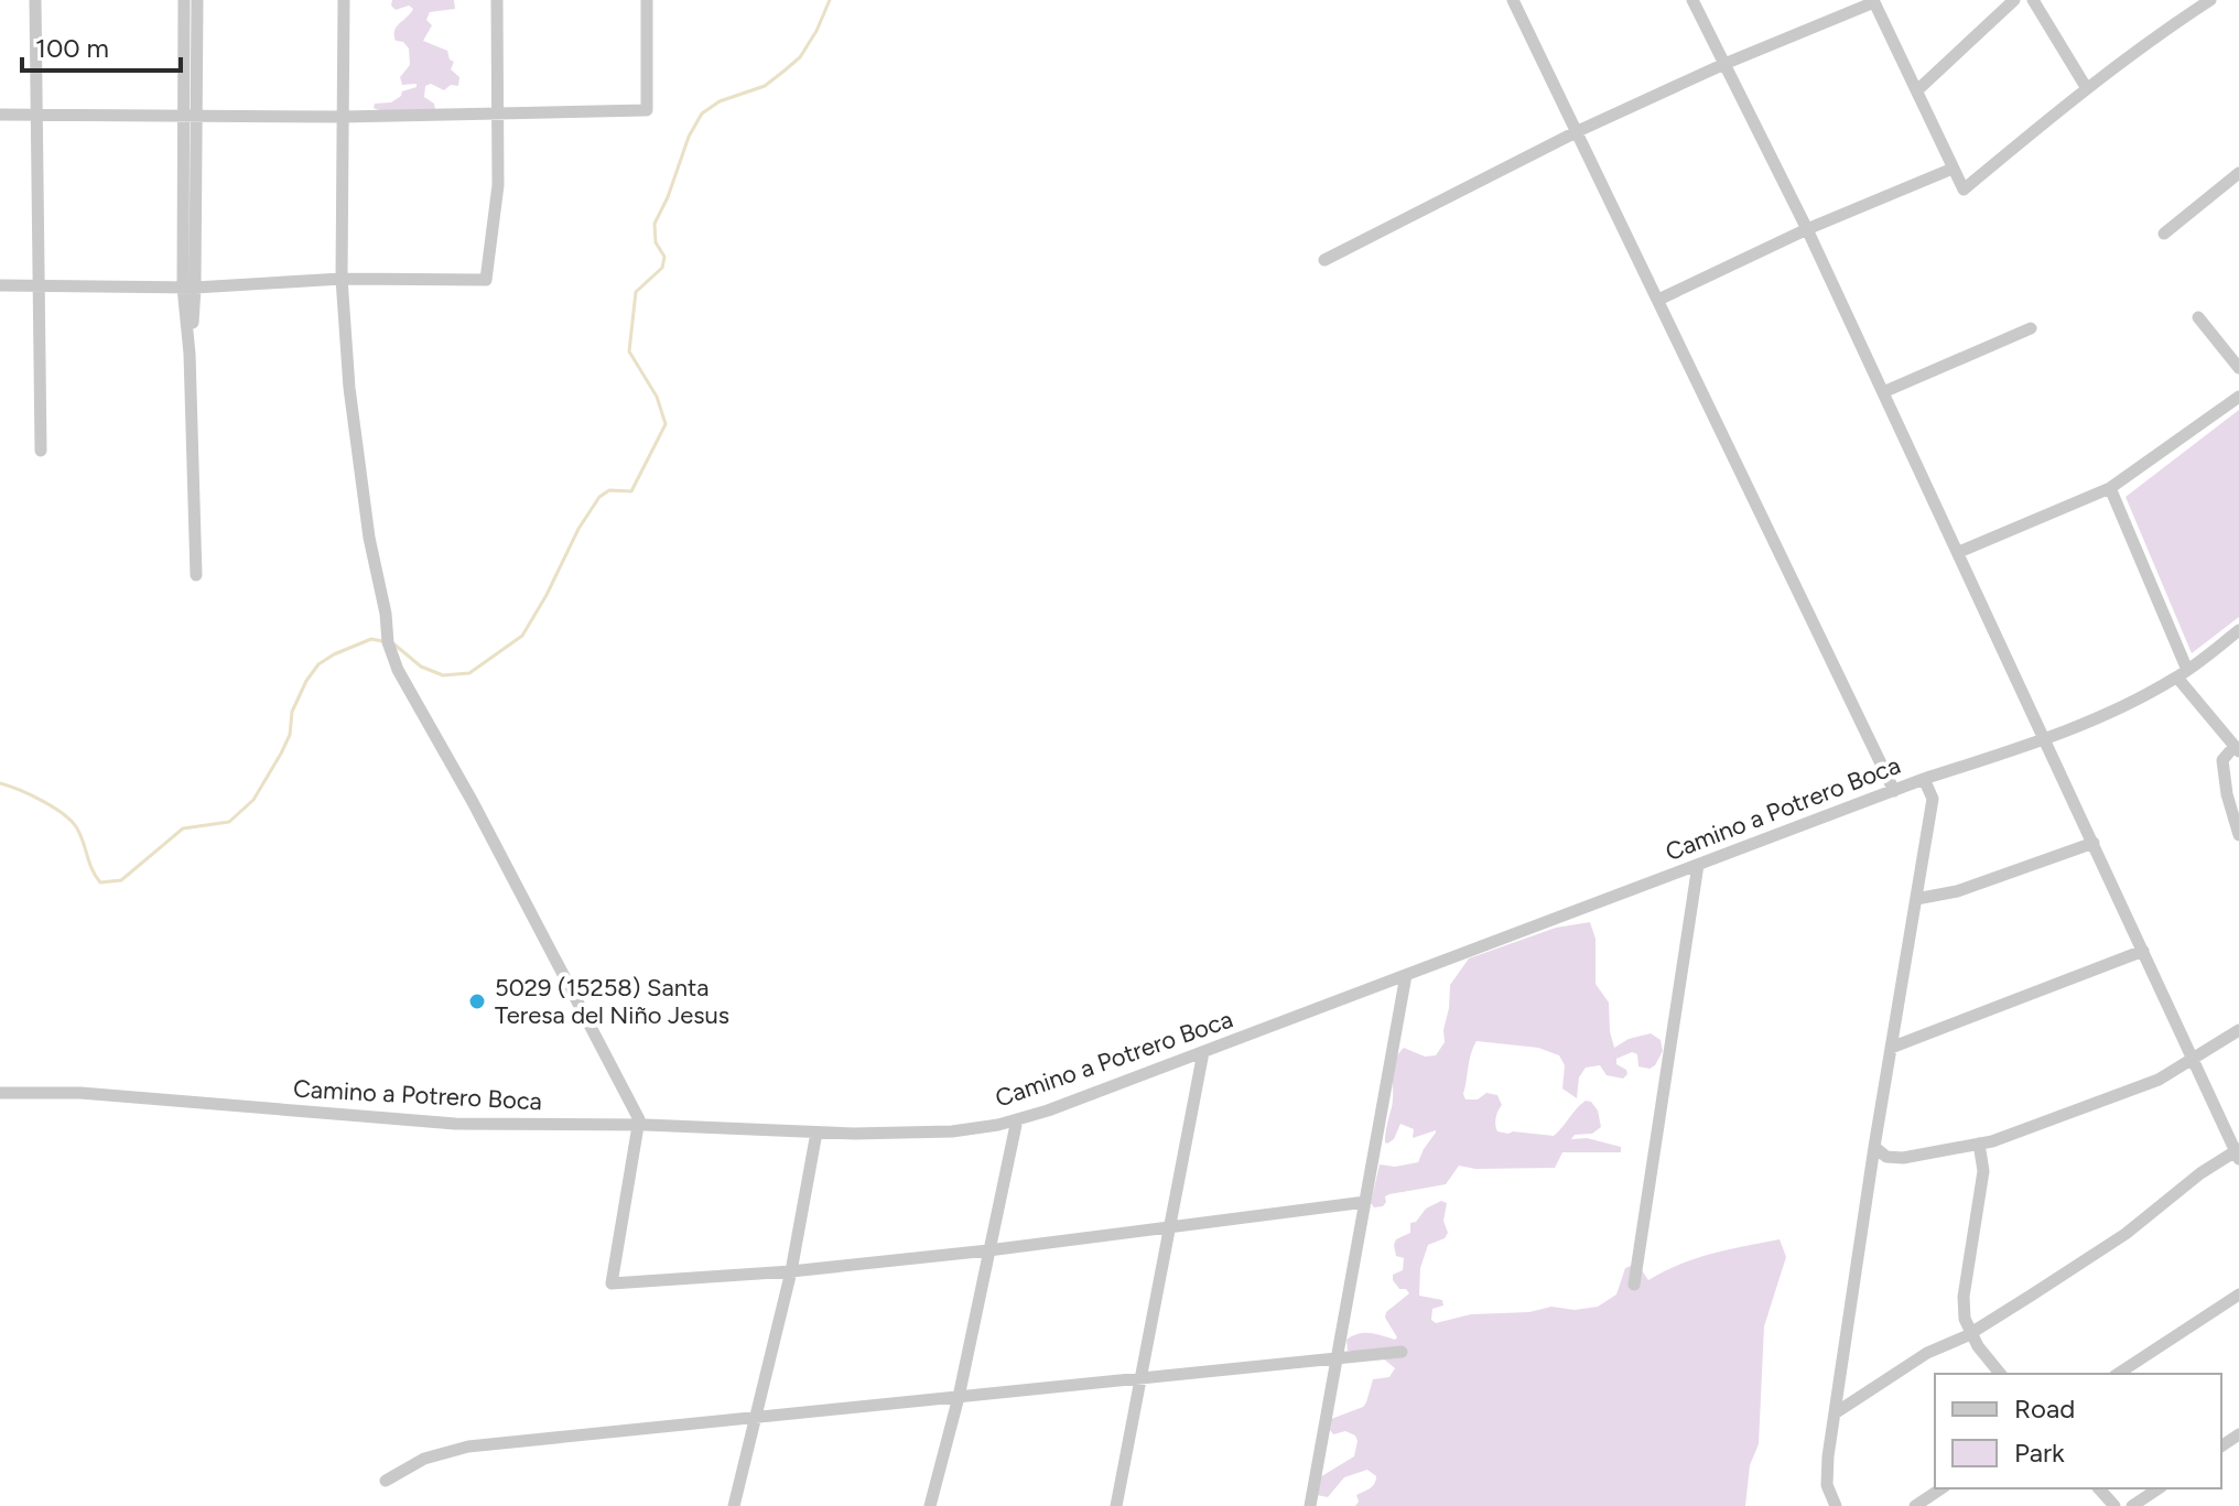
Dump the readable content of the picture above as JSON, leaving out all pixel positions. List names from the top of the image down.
{
  "streets": {
    "street": ["Camino a Potrero Boca"]
  },
  "places": ["5029 (15258) Santa Teresa del Niño Jesus"],
  "legend": ["Road", "Park"],
  "scale_bar": "100 m"
}
